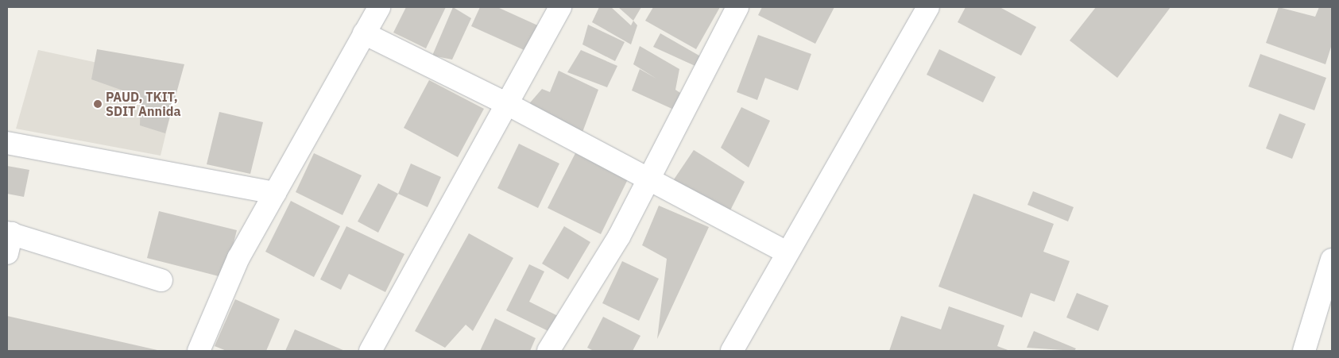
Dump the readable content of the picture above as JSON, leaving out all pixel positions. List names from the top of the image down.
{
  "places": ["PAUD, TKIT, SDIT Annida"]
}
